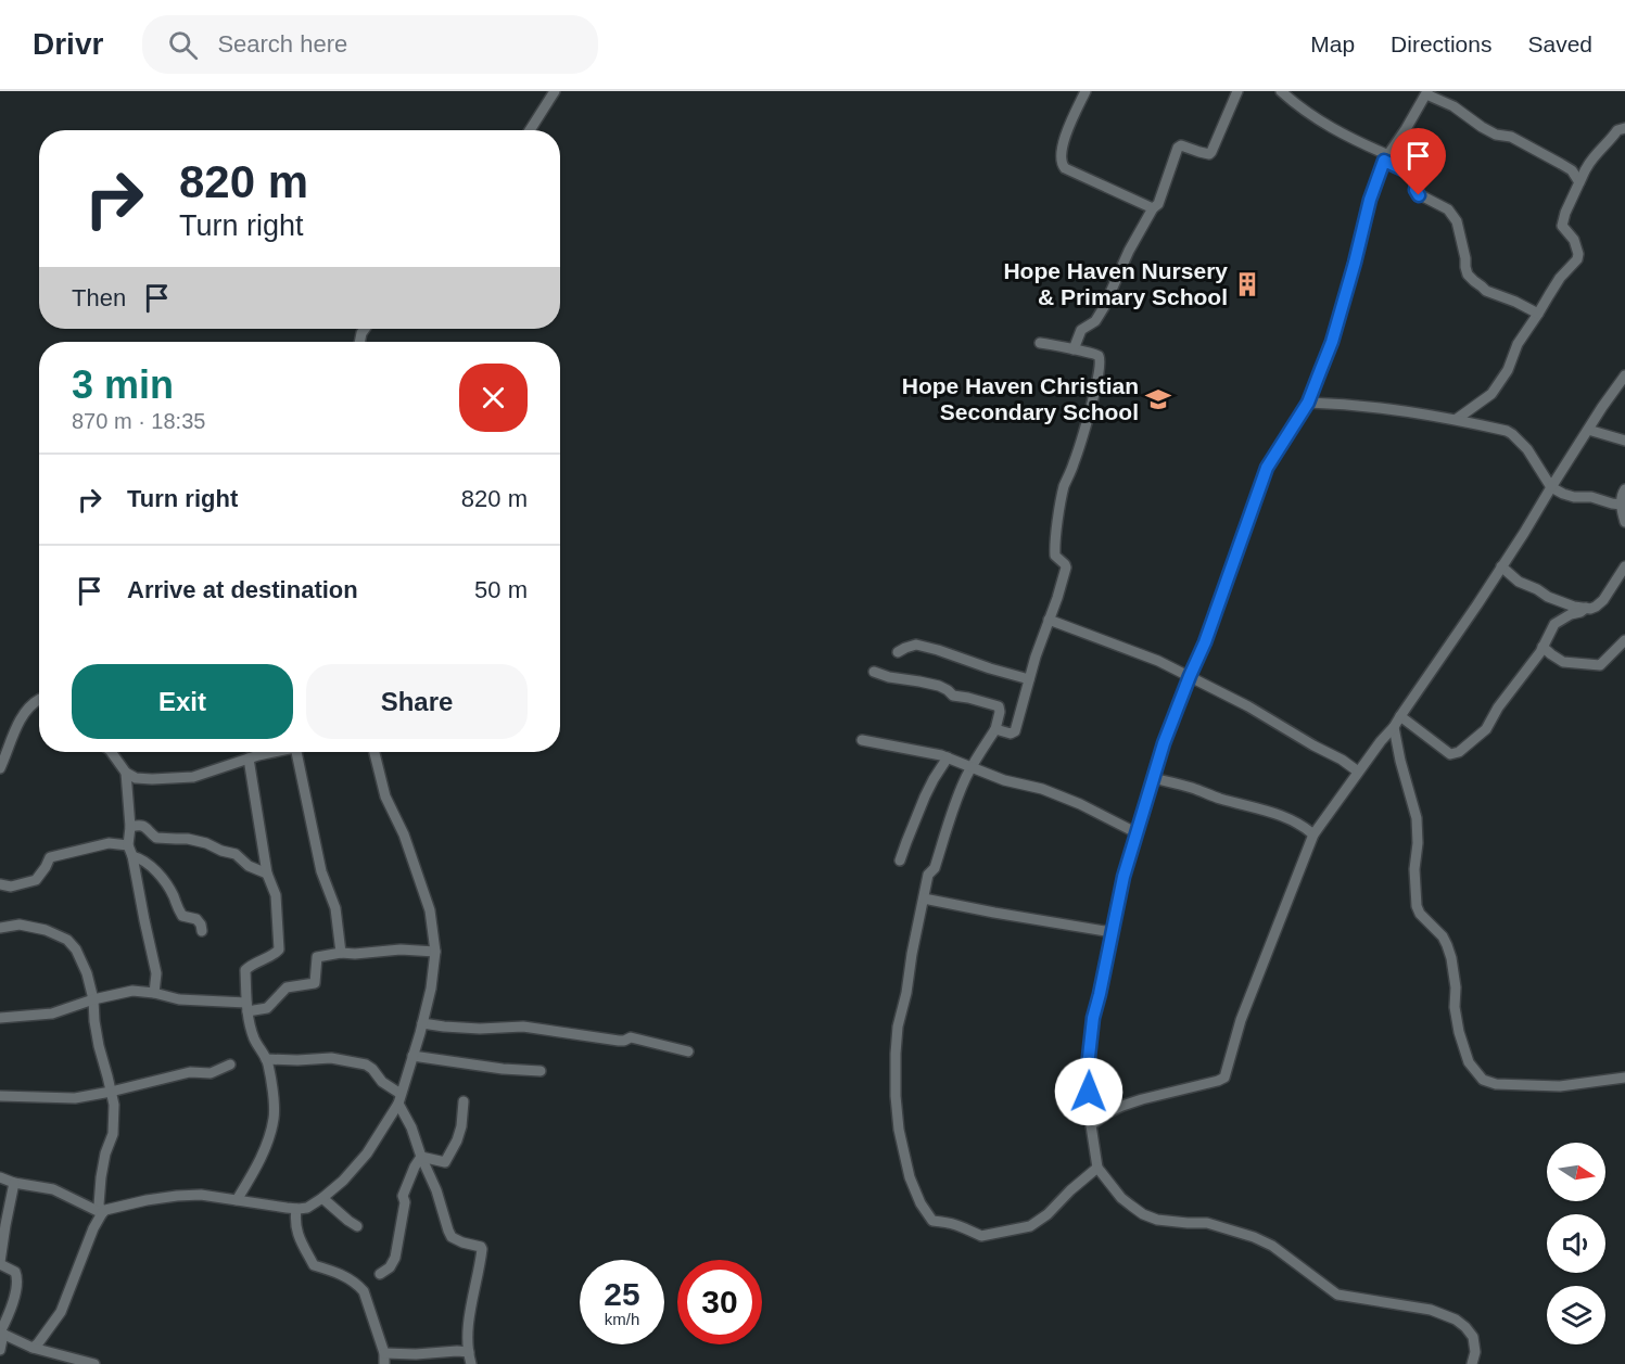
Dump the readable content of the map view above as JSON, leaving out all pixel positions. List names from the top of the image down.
{
  "places": {
    "building": ["Hope Haven Nursery & Primary School"],
    "school or university": ["Hope Haven Christian Secondary School"]
  },
  "north": "right",
  "page": {
    "header": "Drivr",
    "search": "Search here",
    "nav": ["Map", "Directions", "Saved"],
    "turn": ["820 m", "Turn right"],
    "then": "Then",
    "heading": ["3 min", "870 m · 18:35"],
    "list": [
      {
        "name": "Turn right",
        "value": "820 m"
      },
      {
        "name": "Arrive at destination",
        "value": "50 m"
      }
    ],
    "buttons": ["Exit", "Share"],
    "speed": "25 km/h",
    "limit": "30"
  }
}
